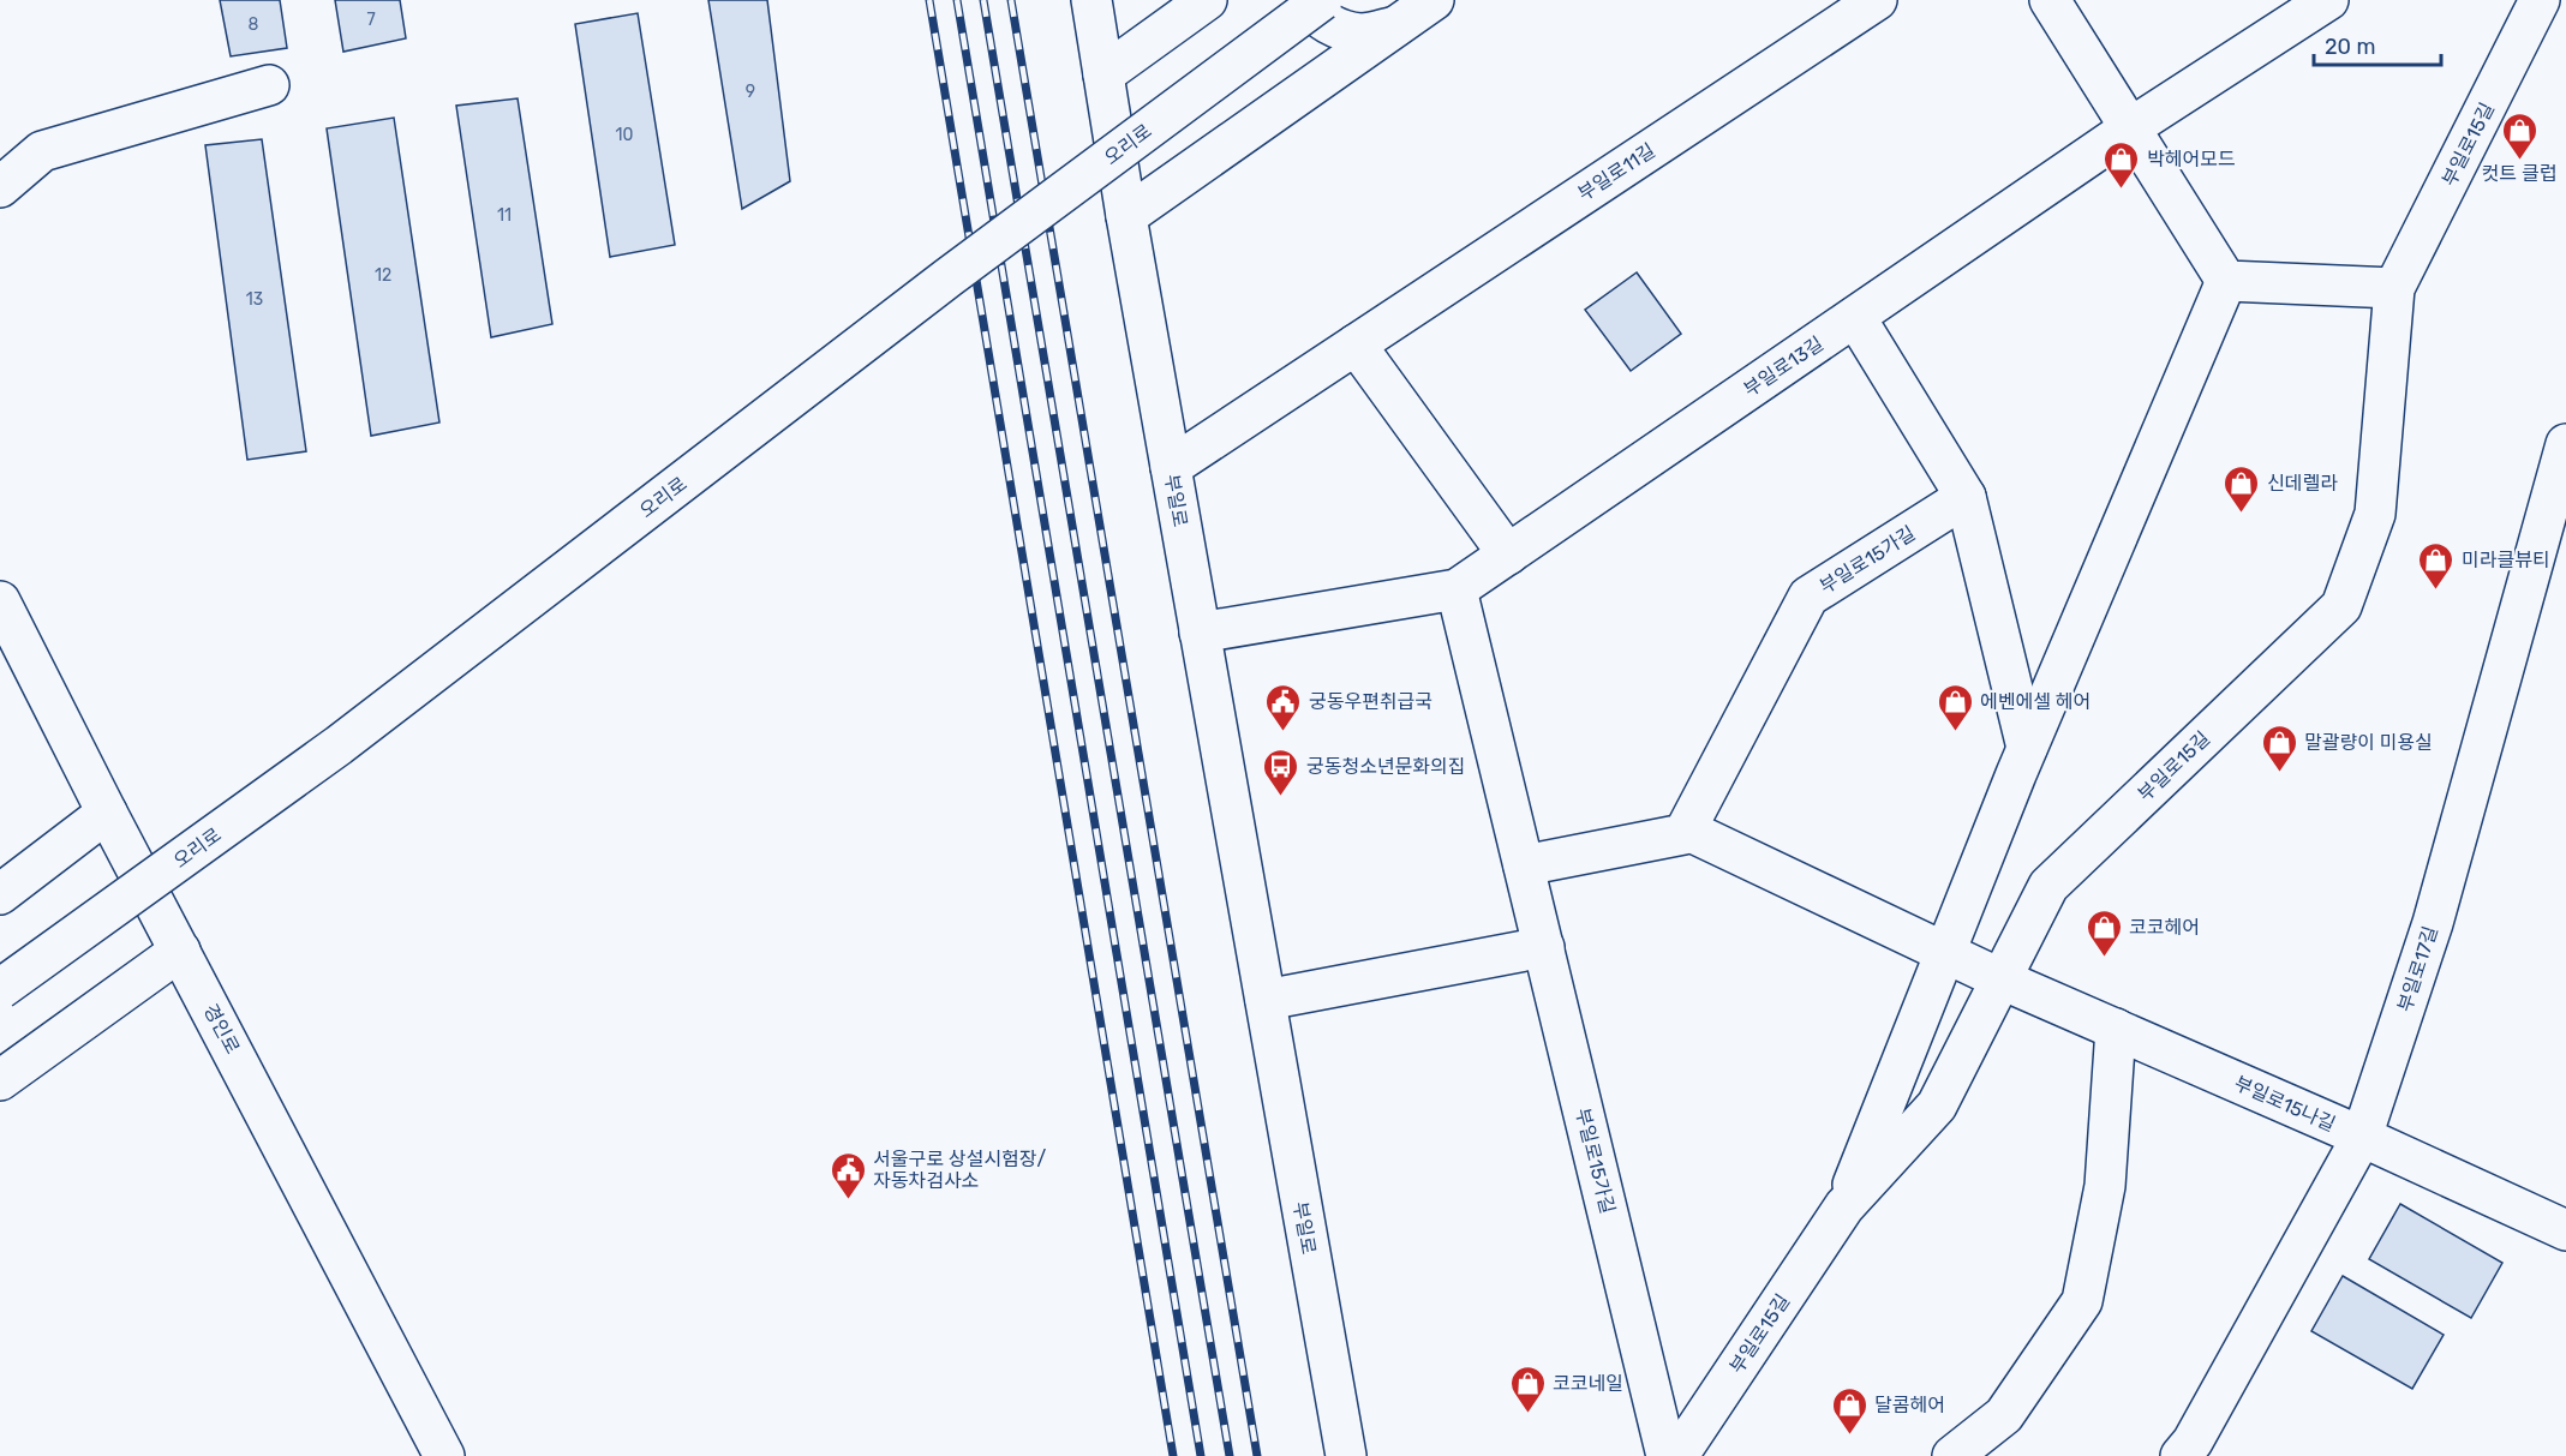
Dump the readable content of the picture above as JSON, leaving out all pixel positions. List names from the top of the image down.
{
  "streets": {
    "street": [
      "오리로",
      "부일로15길",
      "부일로11길",
      "부일로13길",
      "부일로",
      "부일로15가길",
      "부일로17길",
      "경인로",
      "부일로15나길"
    ]
  },
  "crossings": [
    ["부일로15길", "부일로15가길"],
    ["부일로15길", "부일로15나길"],
    ["부일로11길", "부일로"],
    ["부일로13길", "부일로"],
    ["부일로13길", "부일로15가길"],
    ["부일로17길", "부일로15나길"]
  ],
  "places": {
    "shop": [
      "컷트 클럽",
      "박헤어모드",
      "신데렐라",
      "미라클뷰티",
      "에벤에셀 헤어",
      "말괄량이 미용실",
      "코코헤어",
      "코코네일",
      "달콤헤어"
    ],
    "public building": ["궁동우편취급국", "서울구로 상설시험장/ 자동차검사소"],
    "bus stop": ["궁동청소년문화의집"]
  },
  "house_numbers": [
    "7",
    "8",
    "9",
    "10",
    "11",
    "12",
    "13"
  ],
  "scale_bar": "20 m"
}
